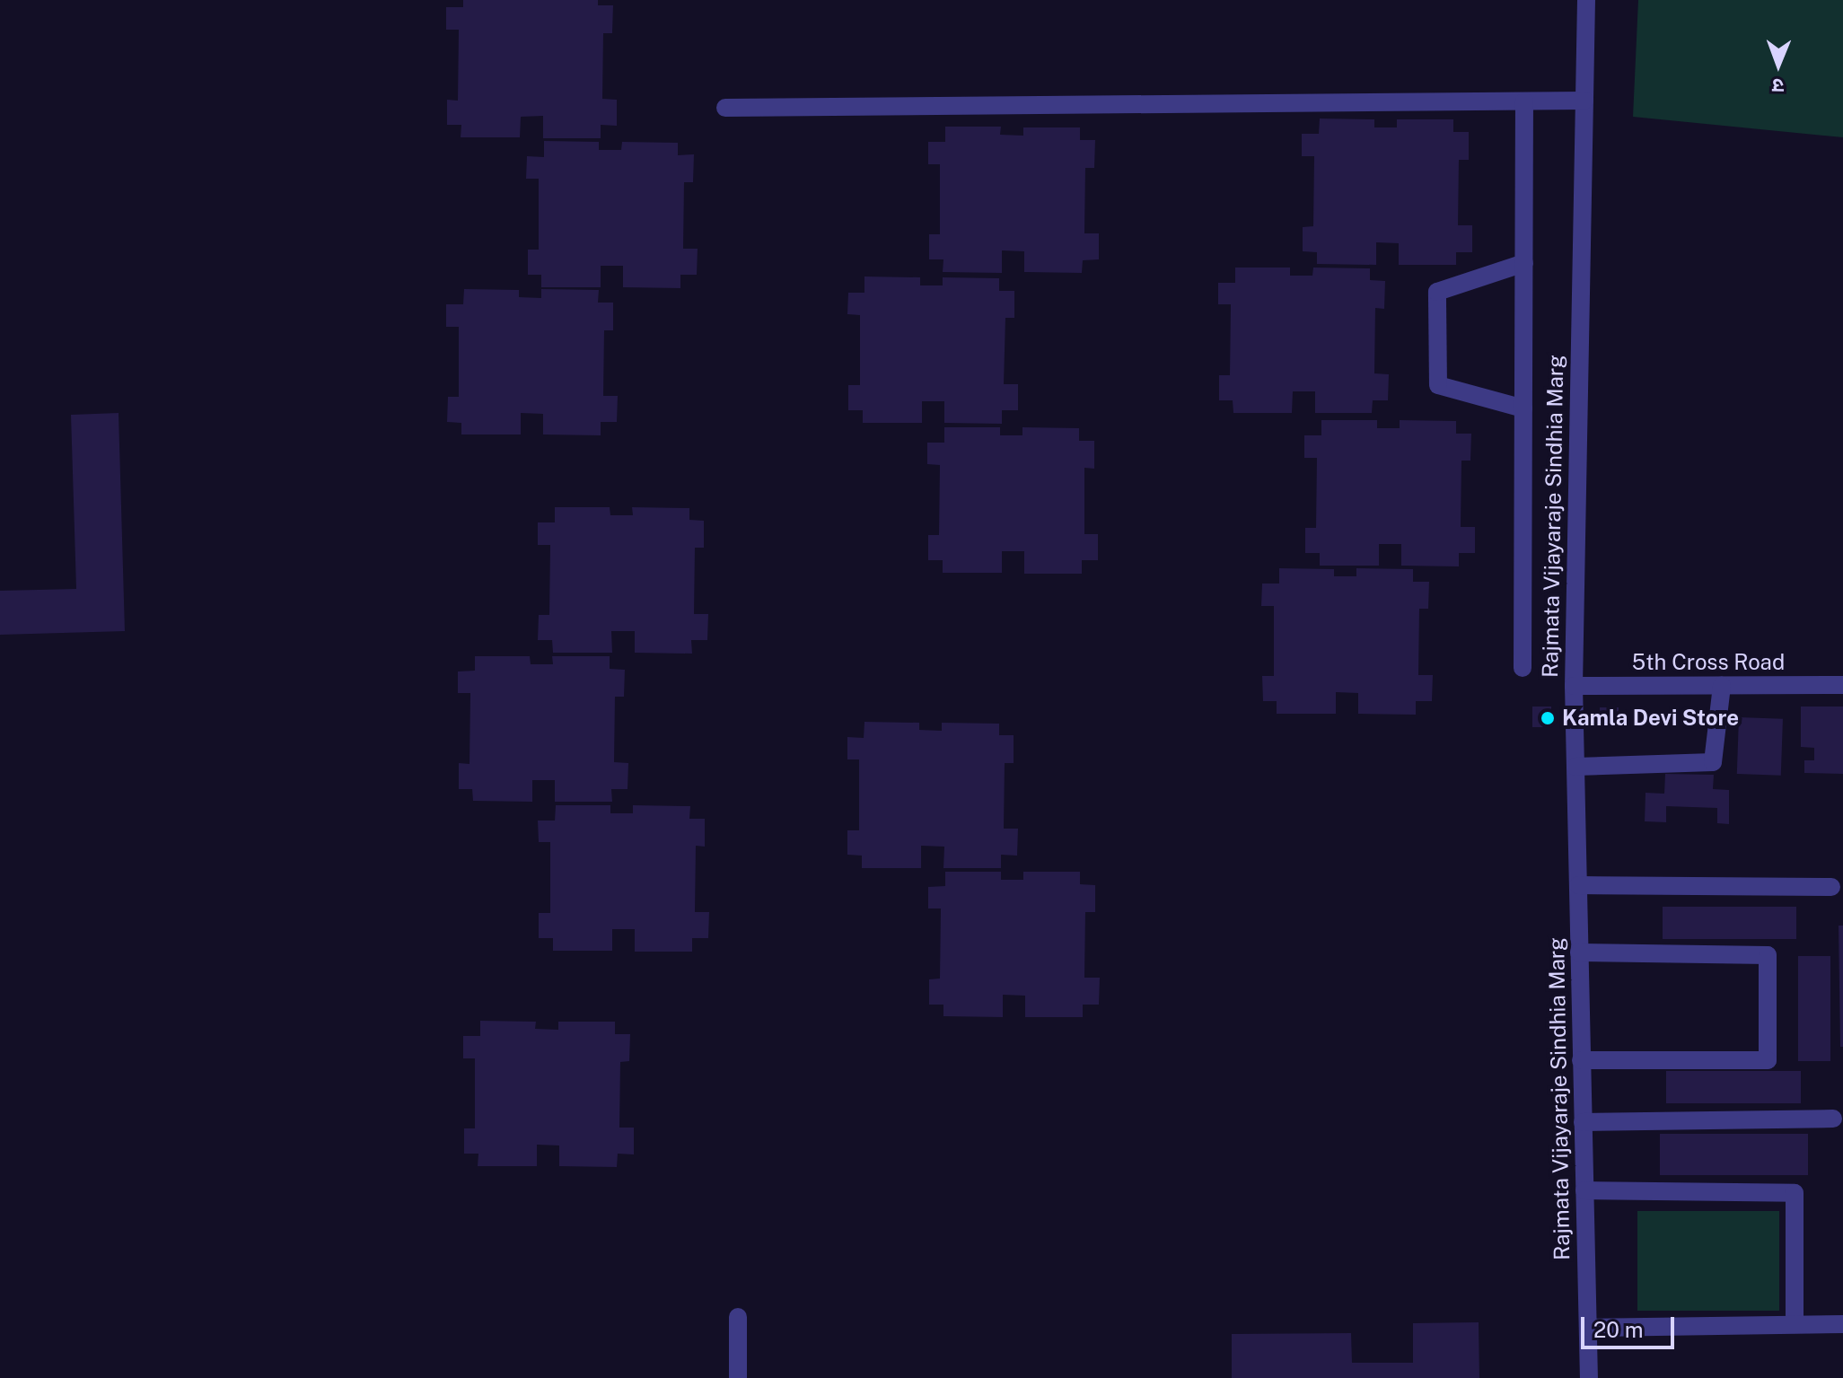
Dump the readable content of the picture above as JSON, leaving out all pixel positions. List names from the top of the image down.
{
  "streets": {
    "street": ["Rajmata Vijayaraje Sindhia Marg", "5th Cross Road"]
  },
  "crossings": [
    ["Rajmata Vijayaraje Sindhia Marg", "5th Cross Road"]
  ],
  "places": ["Kamla Devi Store"],
  "scale_bar": "20 m",
  "north": "bottom"
}
